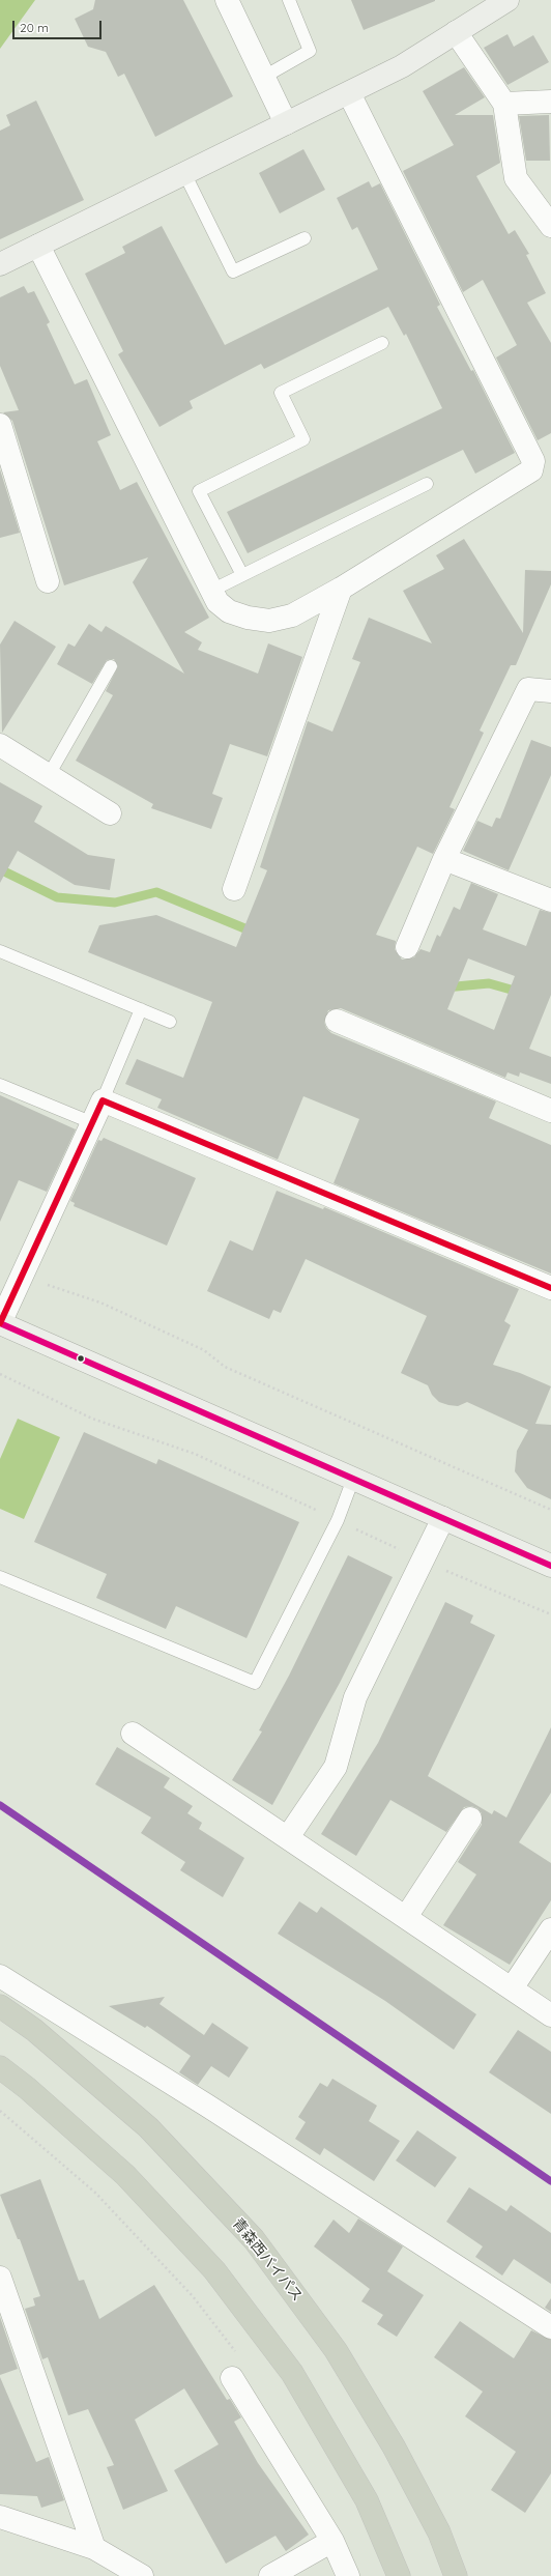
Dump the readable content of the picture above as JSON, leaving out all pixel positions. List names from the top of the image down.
{
  "streets": {
    "highway": ["青森西バイパス"]
  },
  "scale_bar": "20 m"
}
